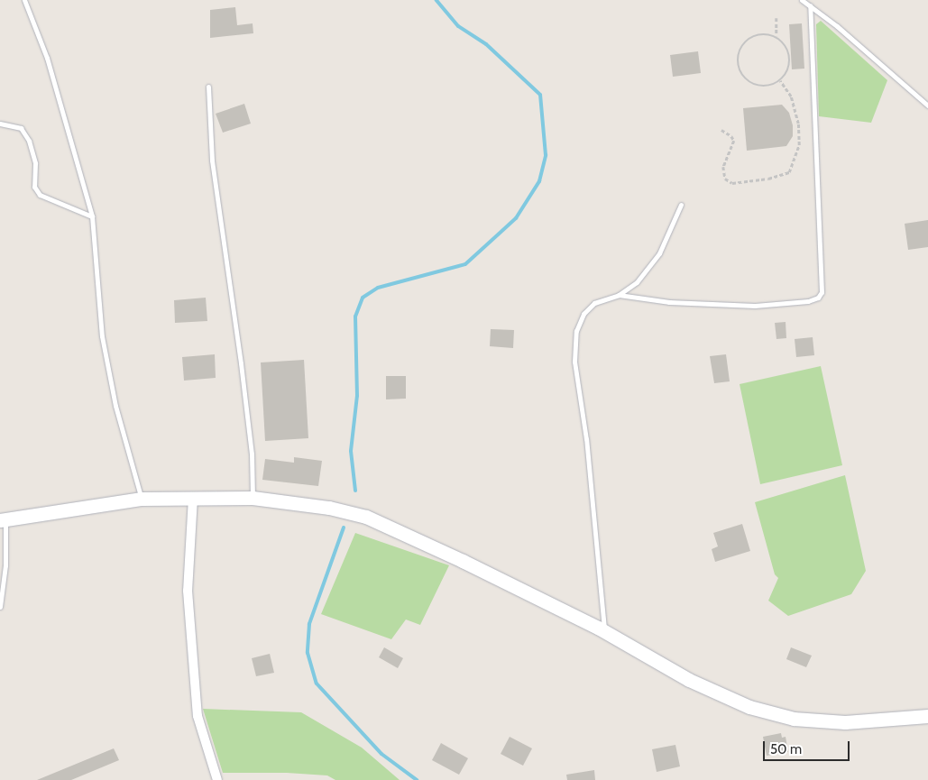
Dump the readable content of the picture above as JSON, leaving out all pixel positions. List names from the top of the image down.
{
  "scale_bar": "50 m"
}
